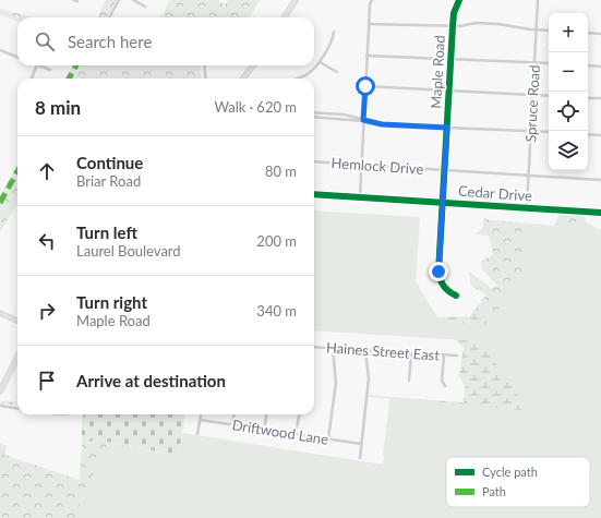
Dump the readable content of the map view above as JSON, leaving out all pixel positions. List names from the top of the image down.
{
  "streets": {
    "street": [
      "Maple Road",
      "Spruce Road",
      "Hemlock Drive",
      "Cedar Drive",
      "Haines Street East",
      "Driftwood Lane"
    ]
  },
  "crossings": [
    ["Maple Road", "Hemlock Drive"],
    ["Maple Road", "Cedar Drive"],
    ["Spruce Road", "Hemlock Drive"],
    ["Spruce Road", "Cedar Drive"]
  ],
  "legend": ["Cycle path", "Path"],
  "page": {
    "map_buttons": ["+", "−"],
    "search": "Search here",
    "heading": ["8 min", "Walk · 620 m"],
    "list": [
      ["Continue", "Briar Road", "80 m"],
      ["Turn left", "Laurel Boulevard", "200 m"],
      ["Turn right", "Maple Road", "340 m"],
      "Arrive at destination"
    ]
  }
}
